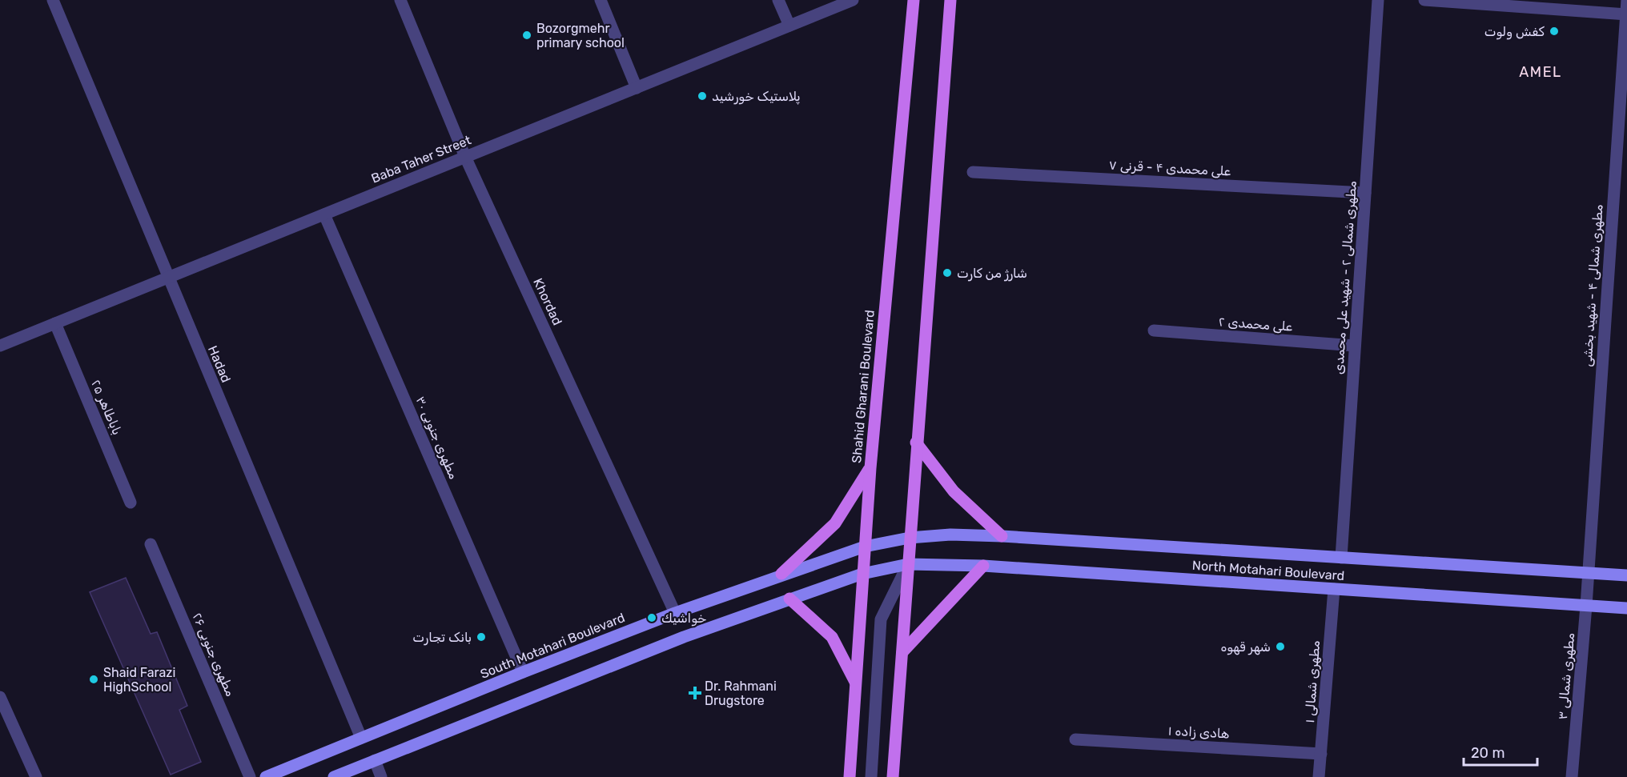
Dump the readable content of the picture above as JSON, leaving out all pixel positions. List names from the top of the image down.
{
  "streets": {
    "main road": ["Shahid Gharani Boulevard", "North Motahari Boulevard", "South Motahari Boulevard"],
    "street": [
      "Baba Taher Street",
      "علی محمدی ۴ - قرنی ۷",
      "مطهری شمالی ۲ - شهید علی محمدی",
      "مطهری شمالی ۴ - شهید بخشی",
      "Khordad",
      "علی محمدی ۲",
      "Hadad",
      "باباطاهر ۲۵",
      "مطهری جنوبی ۳۰",
      "مطهری جنوبی ۲۶",
      "مطهری شمالی ۳",
      "مطهری شمالی ۱",
      "هادی زاده ۱"
    ]
  },
  "crossings": [
    ["Baba Taher Street", "Khordad"],
    ["Baba Taher Street", "Hadad"],
    ["Baba Taher Street", "باباطاهر ۲۵"],
    ["Baba Taher Street", "مطهری جنوبی ۳۰"],
    ["علی محمدی ۴ - قرنی ۷", "مطهری شمالی ۲ - شهید علی محمدی"],
    ["مطهری شمالی ۲ - شهید علی محمدی", "علی محمدی ۲"],
    ["مطهری شمالی ۲ - شهید علی محمدی", "North Motahari Boulevard"],
    ["مطهری شمالی ۴ - شهید بخشی", "North Motahari Boulevard"],
    ["مطهری شمالی ۴ - شهید بخشی", "مطهری شمالی ۳"],
    ["Khordad", "South Motahari Boulevard"],
    ["Hadad", "South Motahari Boulevard"],
    ["Shahid Gharani Boulevard", "South Motahari Boulevard"],
    ["مطهری جنوبی ۳۰", "South Motahari Boulevard"],
    ["North Motahari Boulevard", "South Motahari Boulevard"],
    ["North Motahari Boulevard", "مطهری شمالی ۳"],
    ["North Motahari Boulevard", "مطهری شمالی ۱"],
    ["مطهری شمالی ۱", "هادی زاده ۱"]
  ],
  "districts": ["AMEL"],
  "places": {
    "other": [
      "کفش ولوت",
      "Bozorgmehr primary school",
      "پلاستیک خورشید",
      "شارژ من کارت",
      "خواشيك",
      "بانک تجارت",
      "شهر قهوه",
      "Shaid Farazi HighSchool"
    ],
    "health": ["Dr. Rahmani Drugstore"]
  },
  "scale_bar": "20 m"
}
